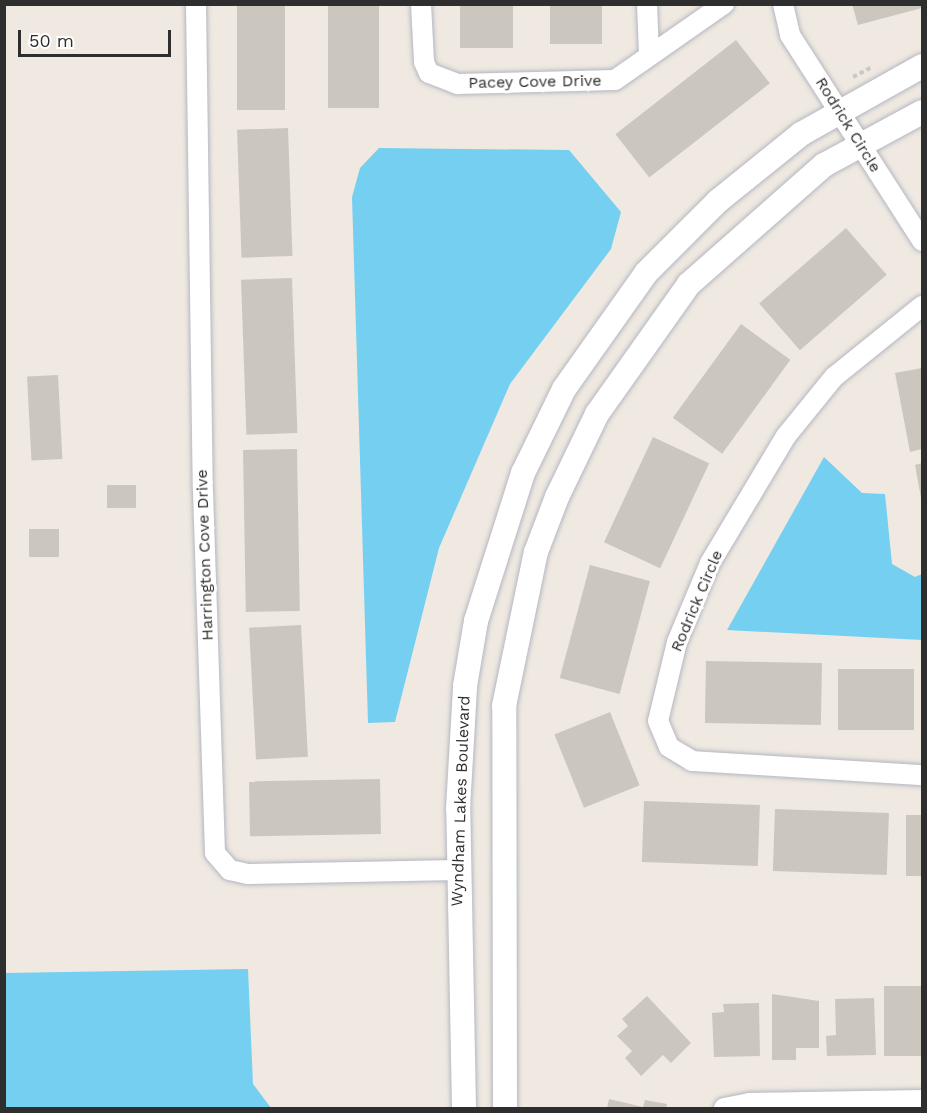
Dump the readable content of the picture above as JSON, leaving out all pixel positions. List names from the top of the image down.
{
  "streets": {
    "street": [
      "Pacey Cove Drive",
      "Rodrick Circle",
      "Harrington Cove Drive",
      "Wyndham Lakes Boulevard"
    ]
  },
  "crossings": [
    ["Rodrick Circle", "Wyndham Lakes Boulevard"],
    ["Harrington Cove Drive", "Wyndham Lakes Boulevard"]
  ],
  "scale_bar": "50 m"
}
